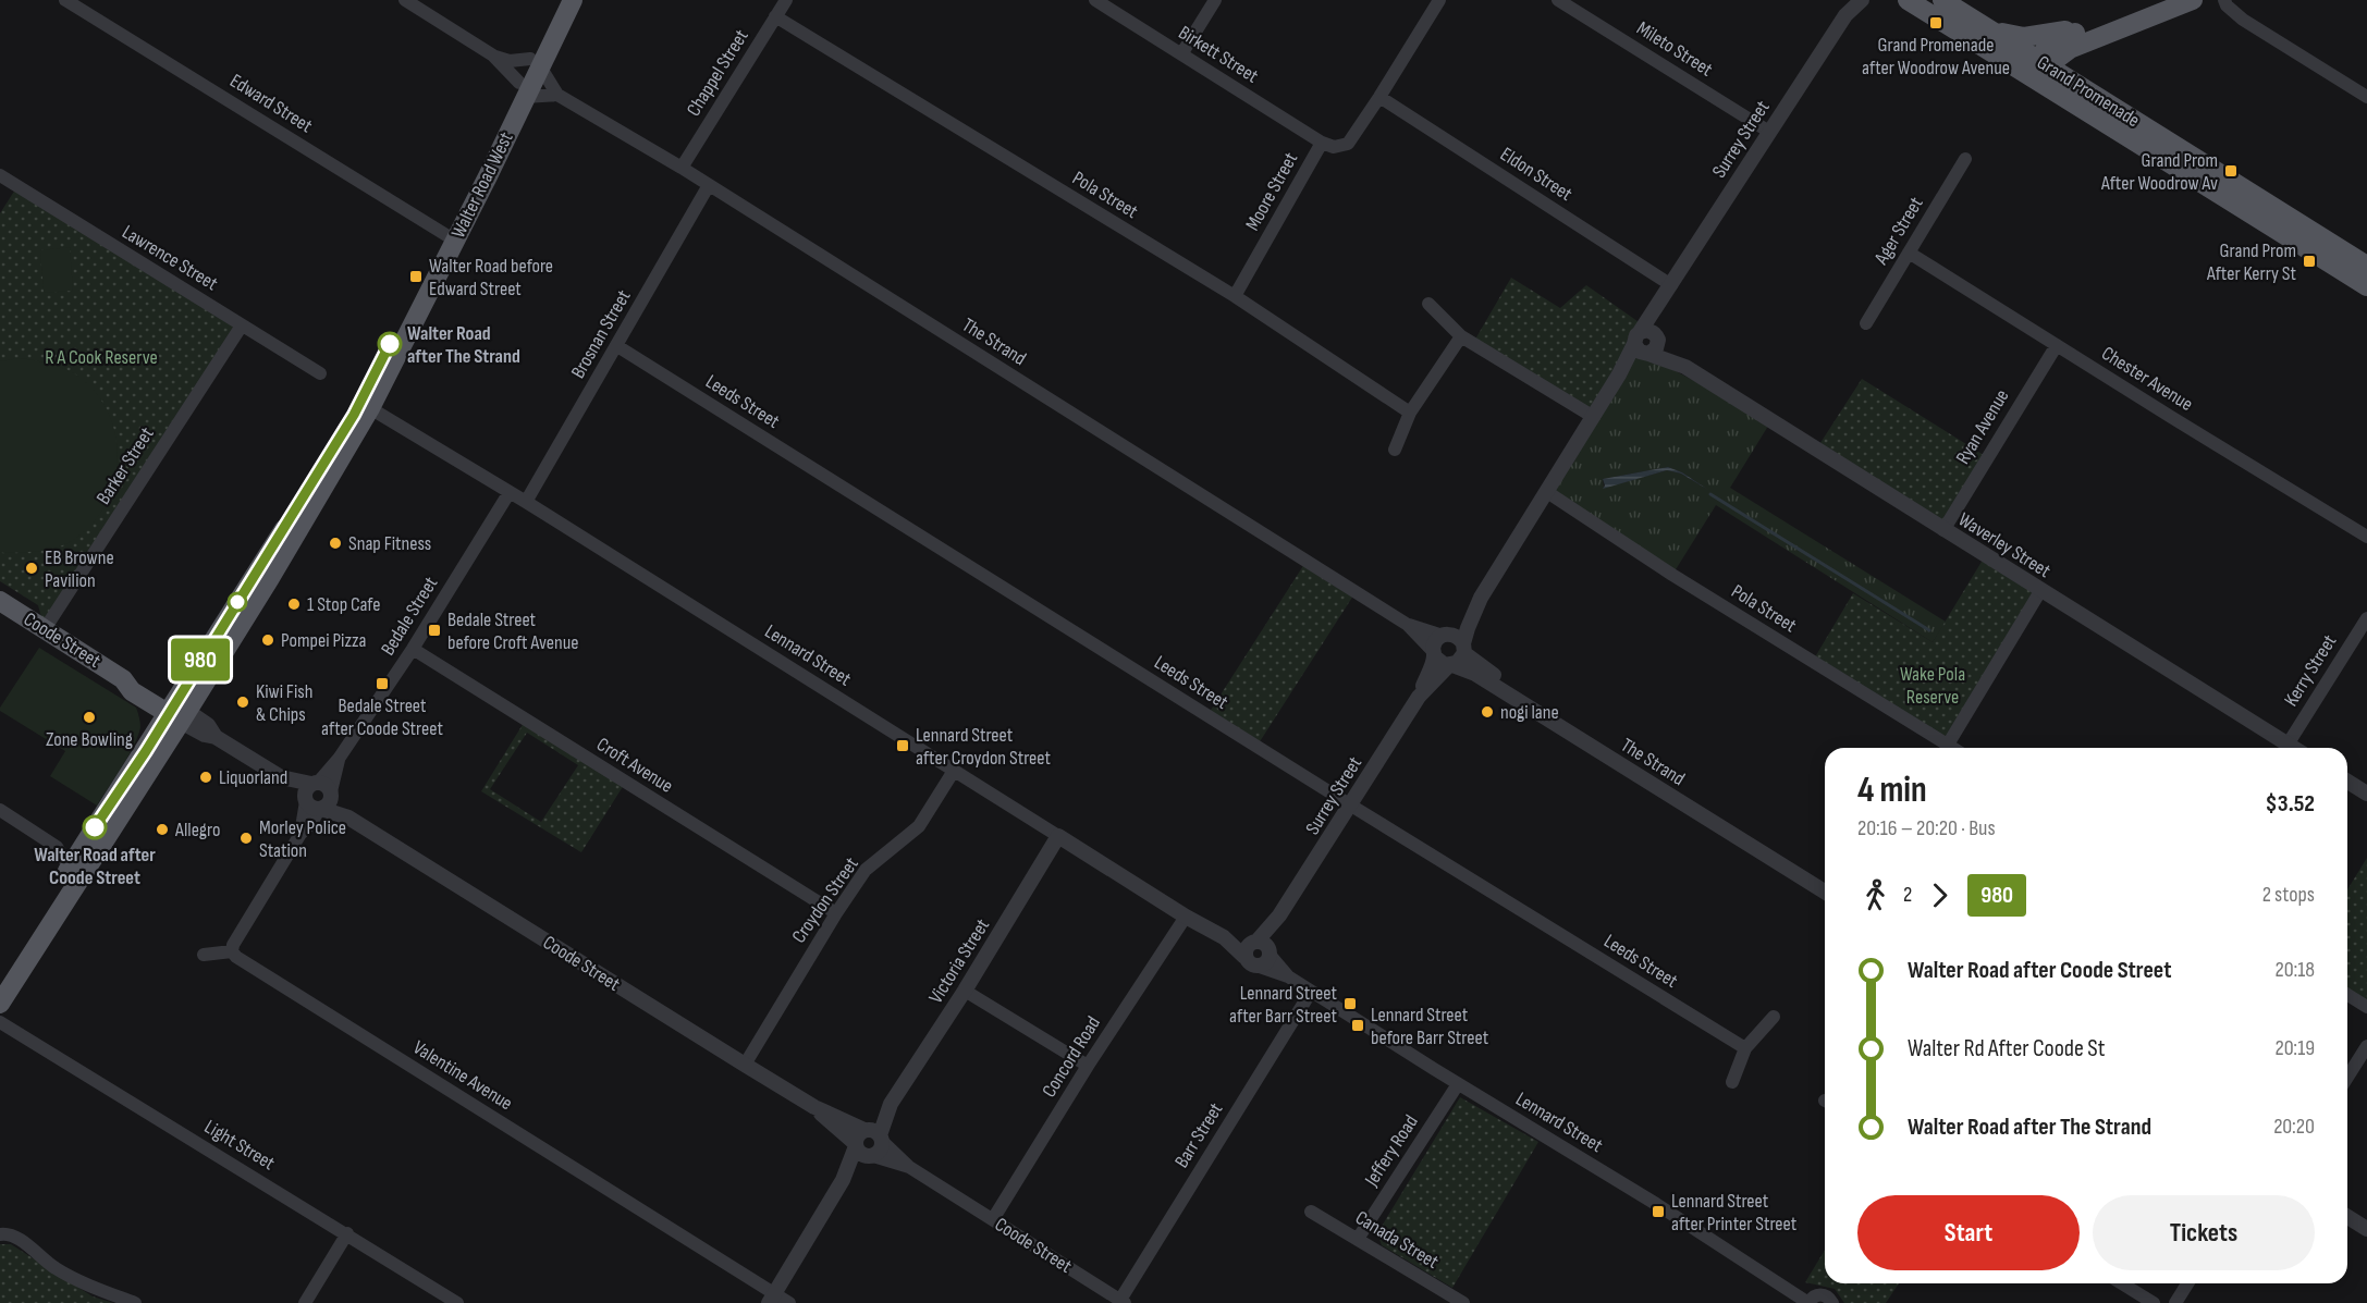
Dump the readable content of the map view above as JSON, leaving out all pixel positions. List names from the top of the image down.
{
  "streets": {
    "main road": ["Grand Promenade", "Walter Road West", "Coode Street"],
    "street": [
      "Mileto Street",
      "Birkett Street",
      "Chappel Street",
      "Edward Street",
      "Surrey Street",
      "Eldon Street",
      "Moore Street",
      "Pola Street",
      "Ager Street",
      "Lawrence Street",
      "Brosnan Street",
      "The Strand",
      "Chester Avenue",
      "Leeds Street",
      "Ryan Avenue",
      "Barker Street",
      "Waverley Street",
      "Bedale Street",
      "Lennard Street",
      "Kerry Street",
      "Croft Avenue",
      "Croydon Street",
      "Victoria Street",
      "Concord Road",
      "Valentine Avenue",
      "Barr Street",
      "Light Street",
      "Jeffery Road",
      "Canada Street"
    ]
  },
  "crossings": [
    ["Mileto Street", "Surrey Street"],
    ["Birkett Street", "Moore Street"],
    ["Chappel Street", "Pola Street"],
    ["Chappel Street", "The Strand"],
    ["Edward Street", "Walter Road West"],
    ["Surrey Street", "Eldon Street"],
    ["Surrey Street", "Pola Street"],
    ["Surrey Street", "The Strand"],
    ["Surrey Street", "Leeds Street"],
    ["Surrey Street", "Waverley Street"],
    ["Surrey Street", "Lennard Street"],
    ["Eldon Street", "Moore Street"],
    ["Walter Road West", "The Strand"],
    ["Walter Road West", "Coode Street"],
    ["Walter Road West", "Lennard Street"],
    ["Moore Street", "Pola Street"],
    ["Ager Street", "Chester Avenue"],
    ["Lawrence Street", "Barker Street"],
    ["Brosnan Street", "The Strand"],
    ["Brosnan Street", "Leeds Street"],
    ["Brosnan Street", "Lennard Street"],
    ["Chester Avenue", "Ryan Avenue"],
    ["Ryan Avenue", "Waverley Street"],
    ["Barker Street", "Coode Street"],
    ["Waverley Street", "Kerry Street"],
    ["Bedale Street", "Coode Street"],
    ["Bedale Street", "Lennard Street"],
    ["Bedale Street", "Croft Avenue"],
    ["Coode Street", "Croydon Street"],
    ["Coode Street", "Victoria Street"],
    ["Coode Street", "Concord Road"],
    ["Coode Street", "Barr Street"],
    ["Lennard Street", "Croydon Street"],
    ["Lennard Street", "Victoria Street"],
    ["Lennard Street", "Concord Road"],
    ["Lennard Street", "Barr Street"],
    ["Lennard Street", "Jeffery Road"],
    ["Croft Avenue", "Croydon Street"],
    ["Jeffery Road", "Canada Street"]
  ],
  "parks": ["R A Cook Reserve", "Wake Pola Reserve"],
  "places": {
    "transit": [
      "Grand Promenade after Woodrow Avenue",
      "Grand Prom After Woodrow Av",
      "Grand Prom After Kerry St",
      "Walter Road before Edward Street",
      "Bedale Street before Croft Avenue",
      "Bedale Street after Coode Street",
      "Lennard Street after Croydon Street",
      "Lennard Street after Barr Street",
      "Lennard Street before Barr Street",
      "Lennard Street after Printer Street"
    ],
    "other": [
      "Walter Road after The Strand",
      "Snap Fitness",
      "EB Browne Pavilion",
      "1 Stop Cafe",
      "Pompei Pizza",
      "Kiwi Fish & Chips",
      "nogi lane",
      "Zone Bowling",
      "Liquorland",
      "Walter Road after Coode Street",
      "Allegro",
      "Morley Police Station"
    ]
  },
  "lines": ["bus line 980"],
  "page": {
    "on_map": "980",
    "heading": ["4 min", "20:16 – 20:20 · Bus", "$3.52"],
    "legs": ["2", "980", "2 stops"],
    "list": [
      {
        "name": "Walter Road after Coode Street",
        "value": "20:18"
      },
      {
        "name": "Walter Rd After Coode St",
        "value": "20:19"
      },
      {
        "name": "Walter Road after The Strand",
        "value": "20:20"
      }
    ],
    "buttons": ["Start", "Tickets"]
  }
}
